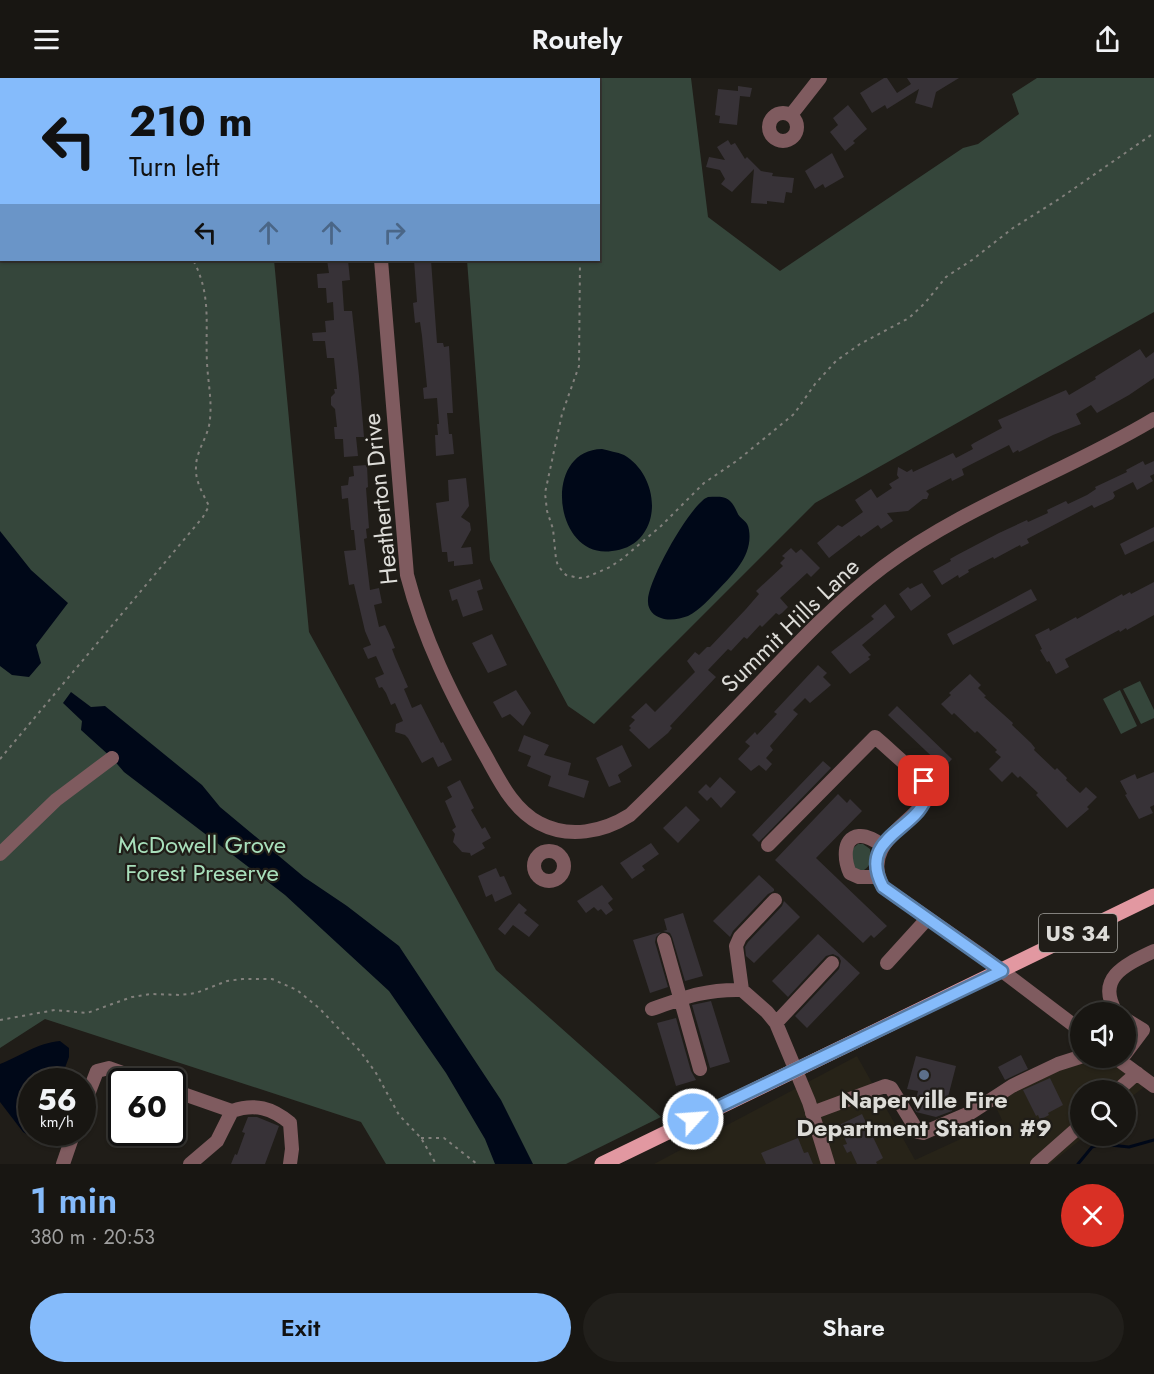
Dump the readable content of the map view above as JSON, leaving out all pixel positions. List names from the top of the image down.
{
  "streets": {
    "main road": ["US 34"],
    "street": ["Heatherton Drive", "Summit Hills Lane"]
  },
  "crossings": [
    ["Heatherton Drive", "Summit Hills Lane"]
  ],
  "parks": ["McDowell Grove Forest Preserve"],
  "places": ["Naperville Fire Department Station #9"],
  "page": {
    "header": "Routely",
    "turn": ["210 m", "Turn left"],
    "speed": "56 km/h",
    "limit": "60",
    "heading": ["1 min", "380 m · 20:53"],
    "buttons": ["Exit", "Share"]
  }
}
